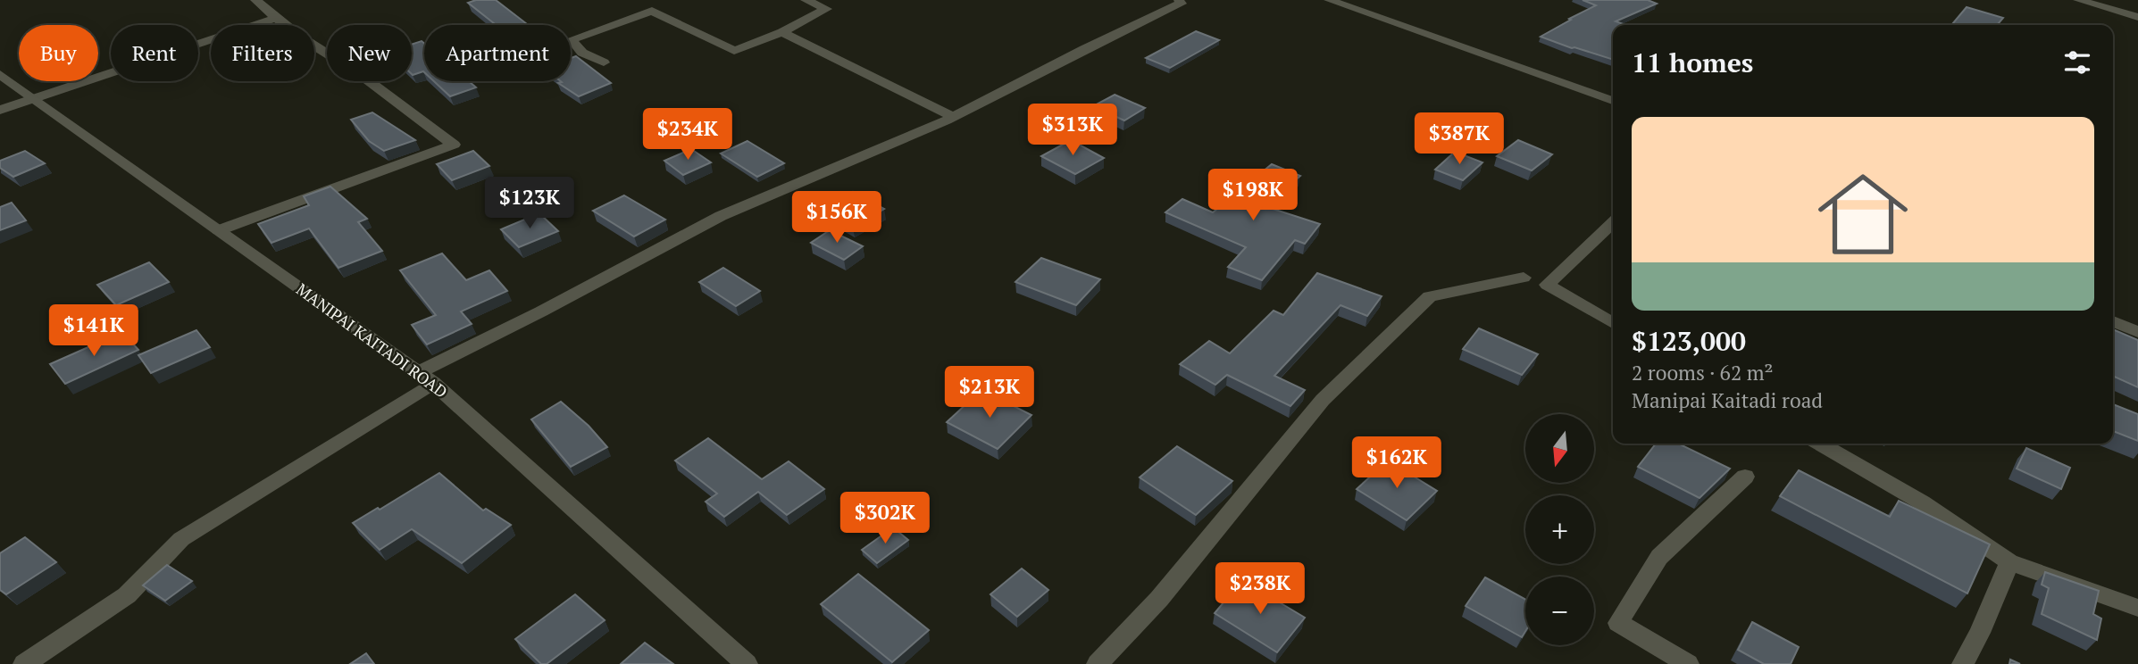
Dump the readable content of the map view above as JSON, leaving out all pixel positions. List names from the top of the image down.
{
  "streets": {
    "street": ["MANIPAI KAITADI ROAD"]
  },
  "north": "bottom",
  "page": {
    "chip": [
      "Buy",
      "Rent",
      "Filters",
      "New",
      "Apartment"
    ],
    "heading": "11 homes",
    "list": [
      {
        "name": "$123,000",
        "note": "2 rooms · 62 m² · Manipai Kaitadi road"
      }
    ],
    "price": [
      "$313K",
      "$234K",
      "$387K",
      "$198K",
      "$123K",
      "$156K",
      "$141K",
      "$213K",
      "$162K",
      "$302K",
      "$238K"
    ],
    "map_buttons": ["+", "−"]
  }
}
